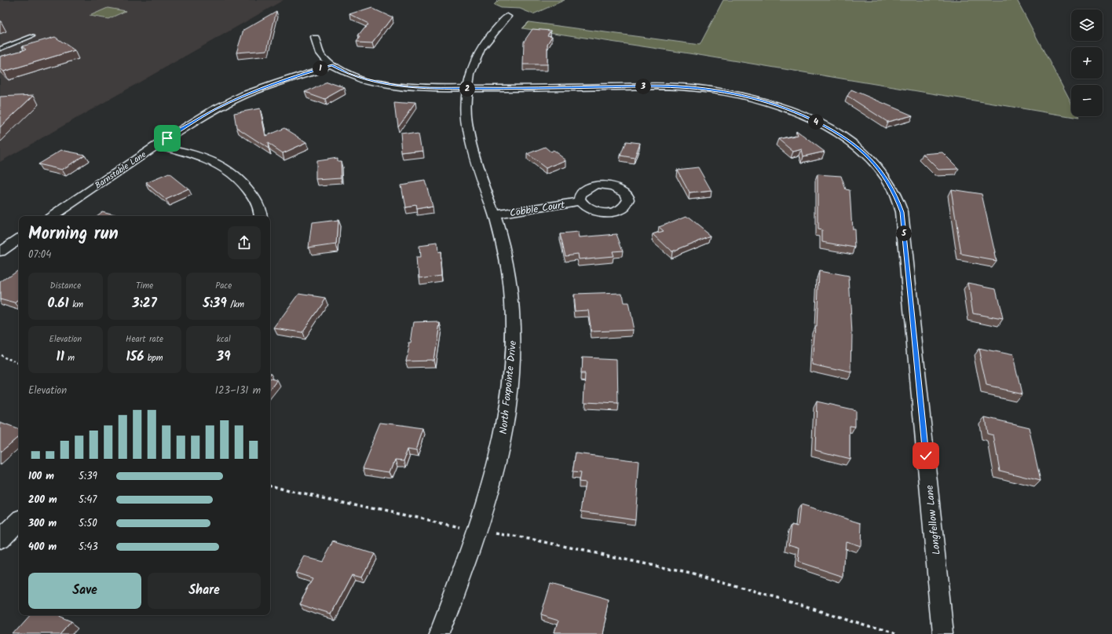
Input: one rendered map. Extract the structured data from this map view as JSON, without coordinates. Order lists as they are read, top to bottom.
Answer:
{
  "streets": {
    "street": [
      "Barnstable Lane",
      "Cobble Court",
      "North Foxpointe Drive",
      "Longfellow Lane"
    ]
  },
  "crossings": [
    ["Barnstable Lane", "Longfellow Lane"],
    ["Cobble Court", "North Foxpointe Drive"],
    ["North Foxpointe Drive", "Longfellow Lane"]
  ],
  "page": {
    "map_buttons": ["+", "−"],
    "pins": [
      "1",
      "3",
      "2",
      "4",
      "5"
    ],
    "heading": ["Morning run", "07:04"],
    "stats": [
      ["Distance", "0.61 km"],
      ["Time", "3:27"],
      ["Pace", "5:39 /km"],
      ["Elevation", "11 m"],
      ["Heart rate", "156 bpm"],
      ["kcal", "39"]
    ],
    "chart": ["Elevation", "123–131 m"],
    "list": [
      {
        "name": "100 m",
        "note": "5:39"
      },
      {
        "name": "200 m",
        "note": "5:47"
      },
      {
        "name": "300 m",
        "note": "5:50"
      },
      {
        "name": "400 m",
        "note": "5:43"
      }
    ],
    "buttons": ["Save", "Share"]
  }
}
